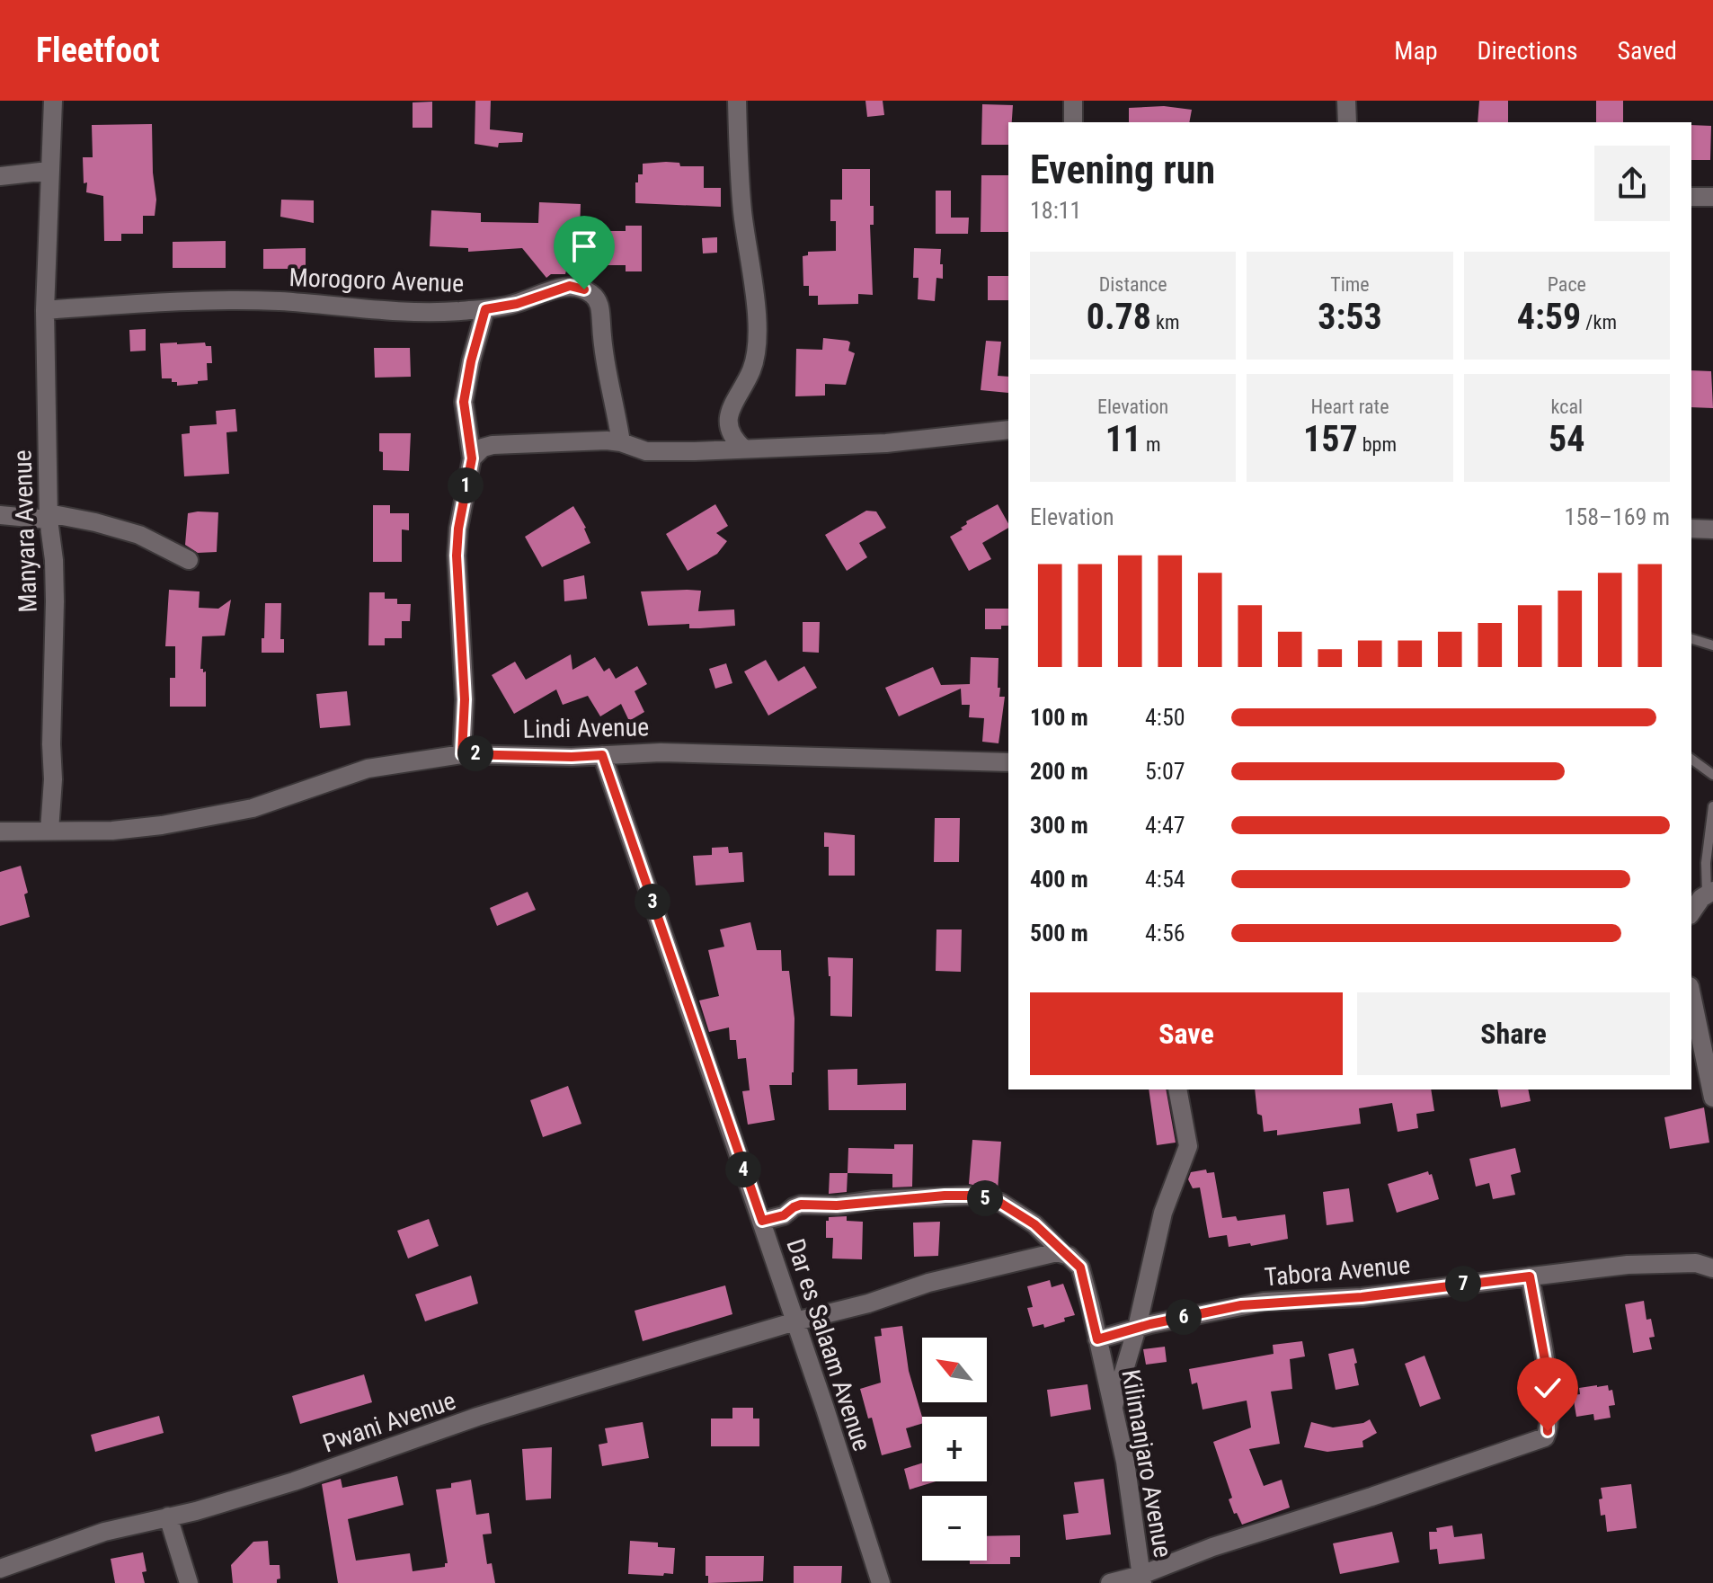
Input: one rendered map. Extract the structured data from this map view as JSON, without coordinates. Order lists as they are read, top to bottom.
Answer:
{
  "streets": {
    "street": [
      "Morogoro Avenue",
      "Manyara Avenue",
      "Lindi Avenue",
      "Tabora Avenue",
      "Dar es Salaam Avenue",
      "Pwani Avenue",
      "Kilimanjaro Avenue"
    ]
  },
  "crossings": [
    ["Morogoro Avenue", "Manyara Avenue"],
    ["Manyara Avenue", "Lindi Avenue"],
    ["Lindi Avenue", "Dar es Salaam Avenue"],
    ["Tabora Avenue", "Kilimanjaro Avenue"],
    ["Dar es Salaam Avenue", "Pwani Avenue"],
    ["Dar es Salaam Avenue", "Kilimanjaro Avenue"]
  ],
  "north": "top left",
  "page": {
    "header": "Fleetfoot",
    "nav": ["Map", "Directions", "Saved"],
    "heading": ["Evening run", "18:11"],
    "stats": [
      ["Distance", "0.78 km"],
      ["Time", "3:53"],
      ["Pace", "4:59 /km"],
      ["Elevation", "11 m"],
      ["Heart rate", "157 bpm"],
      ["kcal", "54"]
    ],
    "pins": [
      "1",
      "2",
      "3",
      "4",
      "5",
      "7",
      "6"
    ],
    "chart": ["Elevation", "158–169 m"],
    "list": [
      {
        "name": "100 m",
        "note": "4:50"
      },
      {
        "name": "200 m",
        "note": "5:07"
      },
      {
        "name": "300 m",
        "note": "4:47"
      },
      {
        "name": "400 m",
        "note": "4:54"
      },
      {
        "name": "500 m",
        "note": "4:56"
      }
    ],
    "buttons": ["Save", "Share"],
    "map_buttons": ["+", "−"]
  }
}
